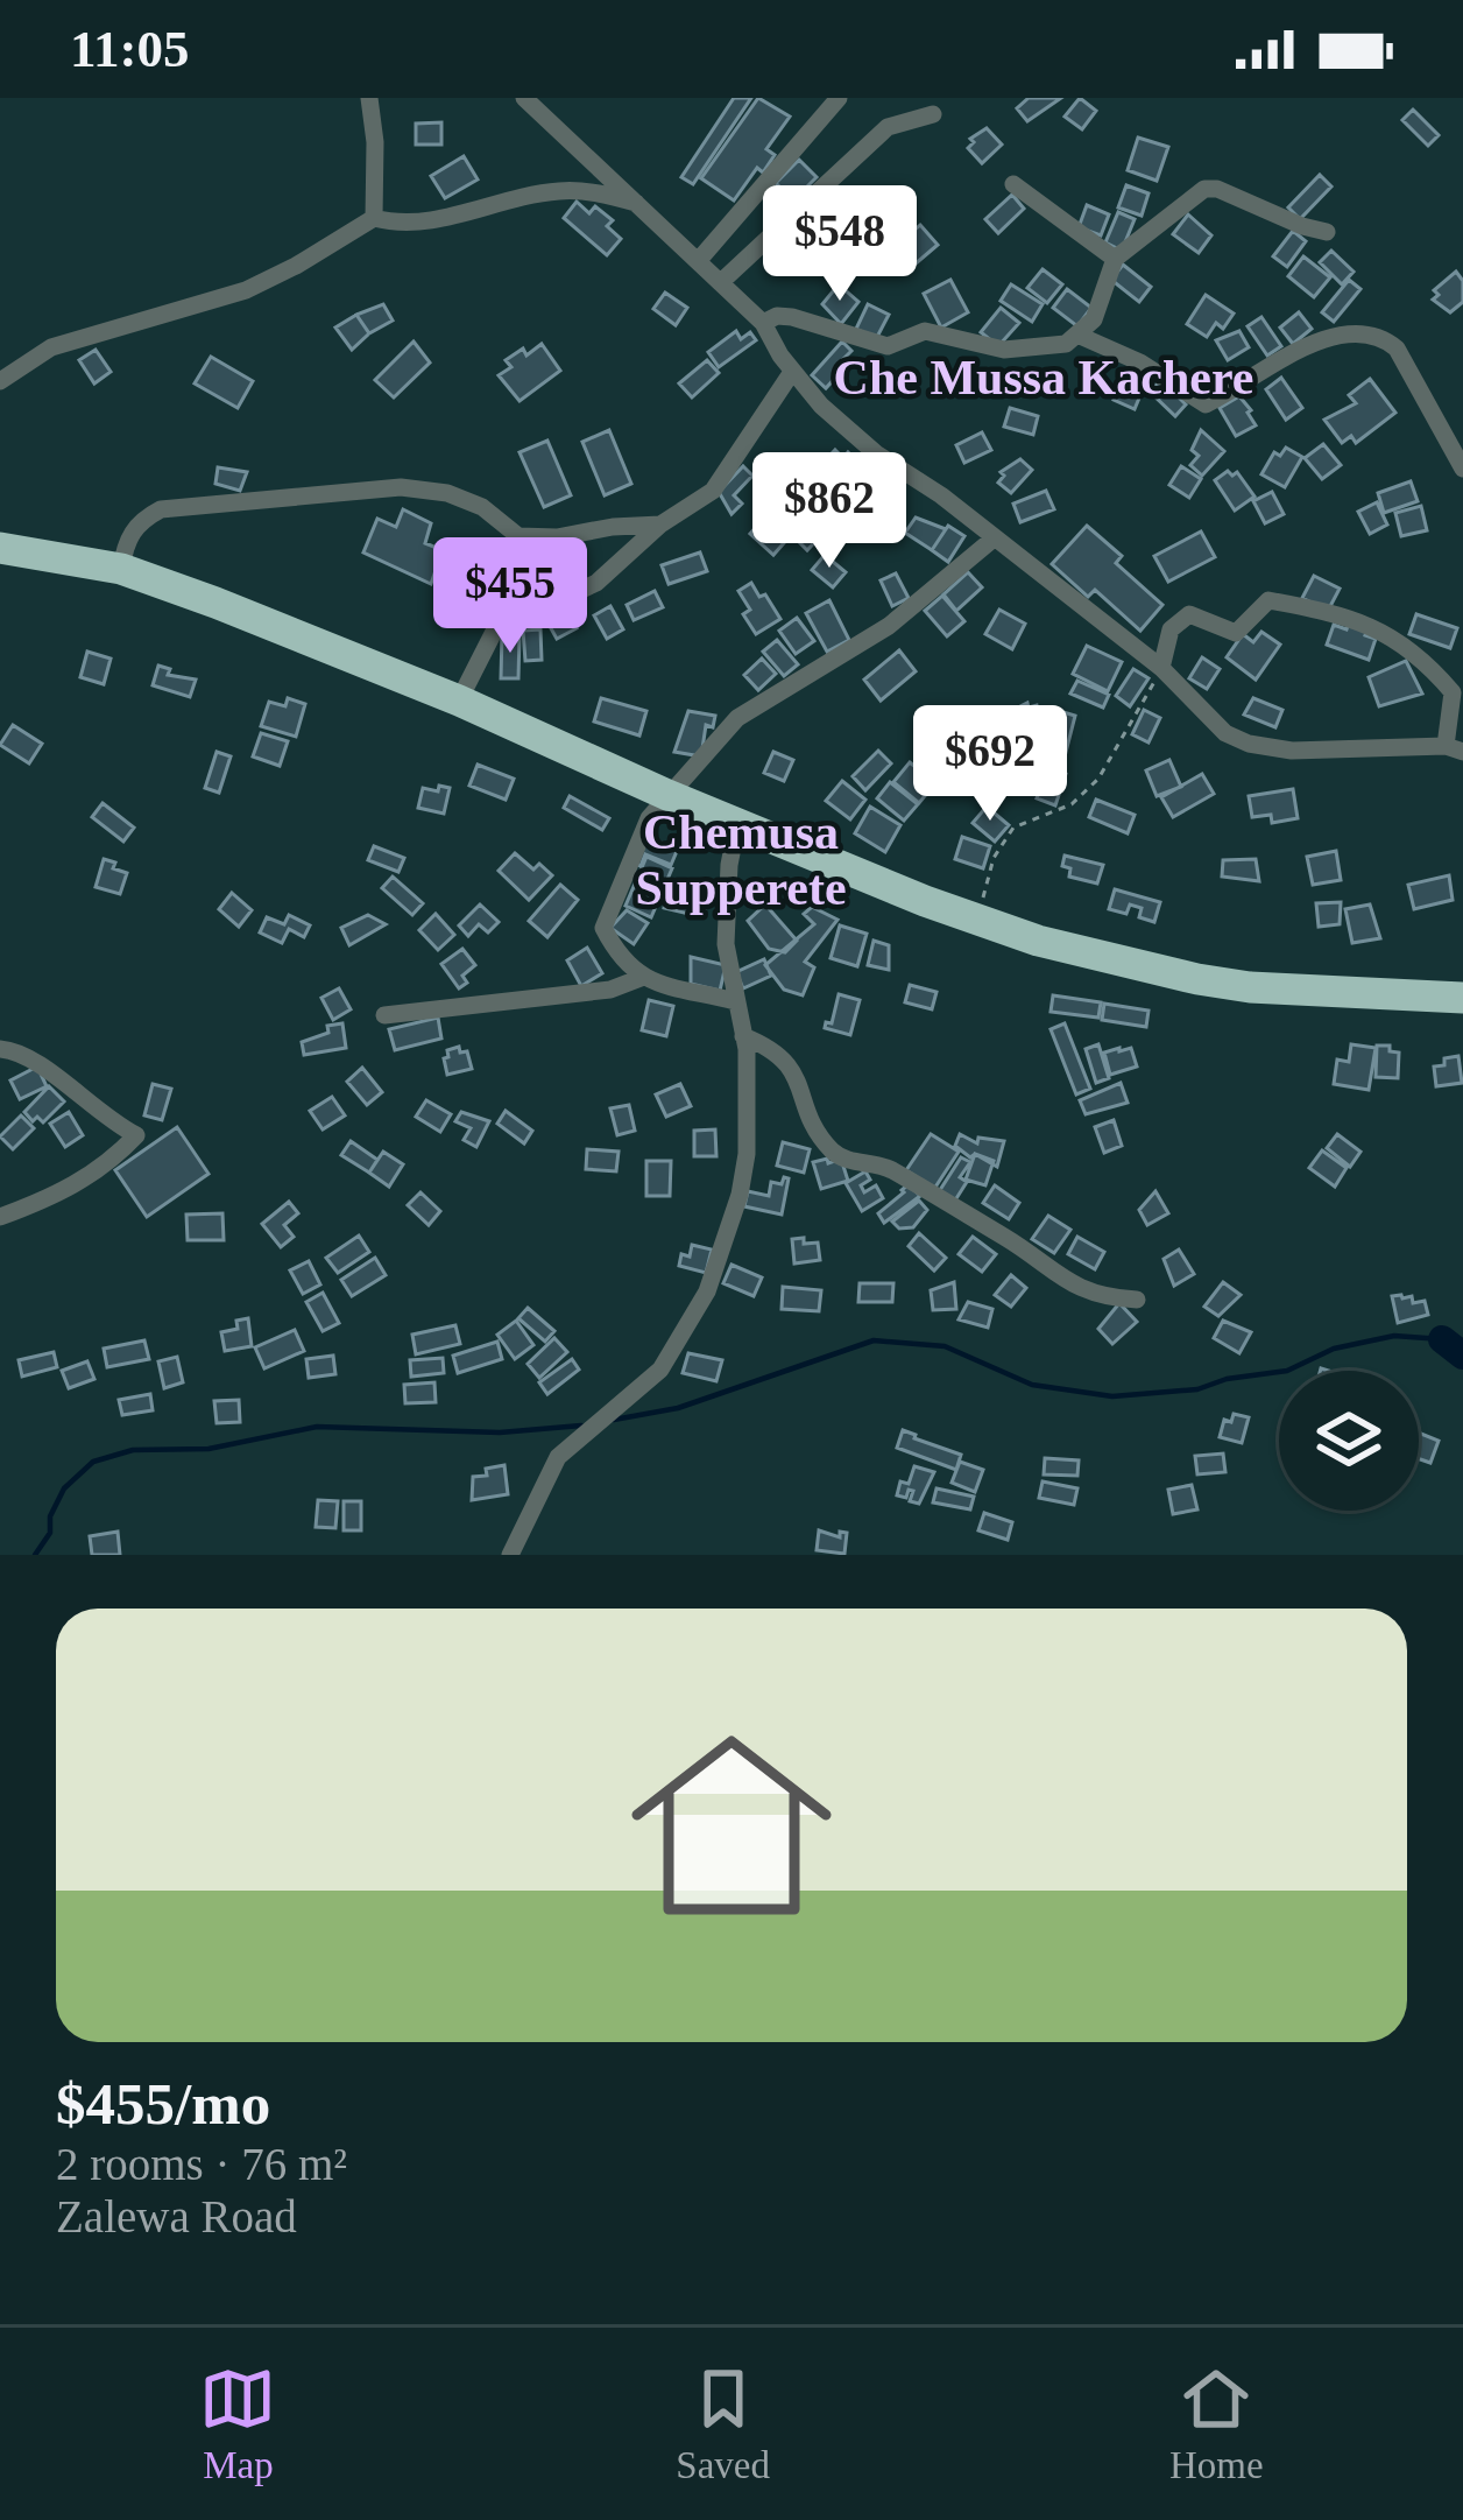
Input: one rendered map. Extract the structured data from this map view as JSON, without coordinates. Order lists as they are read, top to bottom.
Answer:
{
  "districts": ["Che Mussa Kachere", "Chemusa Supperete"],
  "page": {
    "status": "11:05",
    "price": [
      "$548",
      "$862",
      "$455",
      "$692"
    ],
    "list": [
      {
        "name": "$455/mo",
        "note": "2 rooms · 76 m² · Zalewa Road"
      }
    ],
    "tabs": ["Map", "Saved", "Home"]
  }
}
